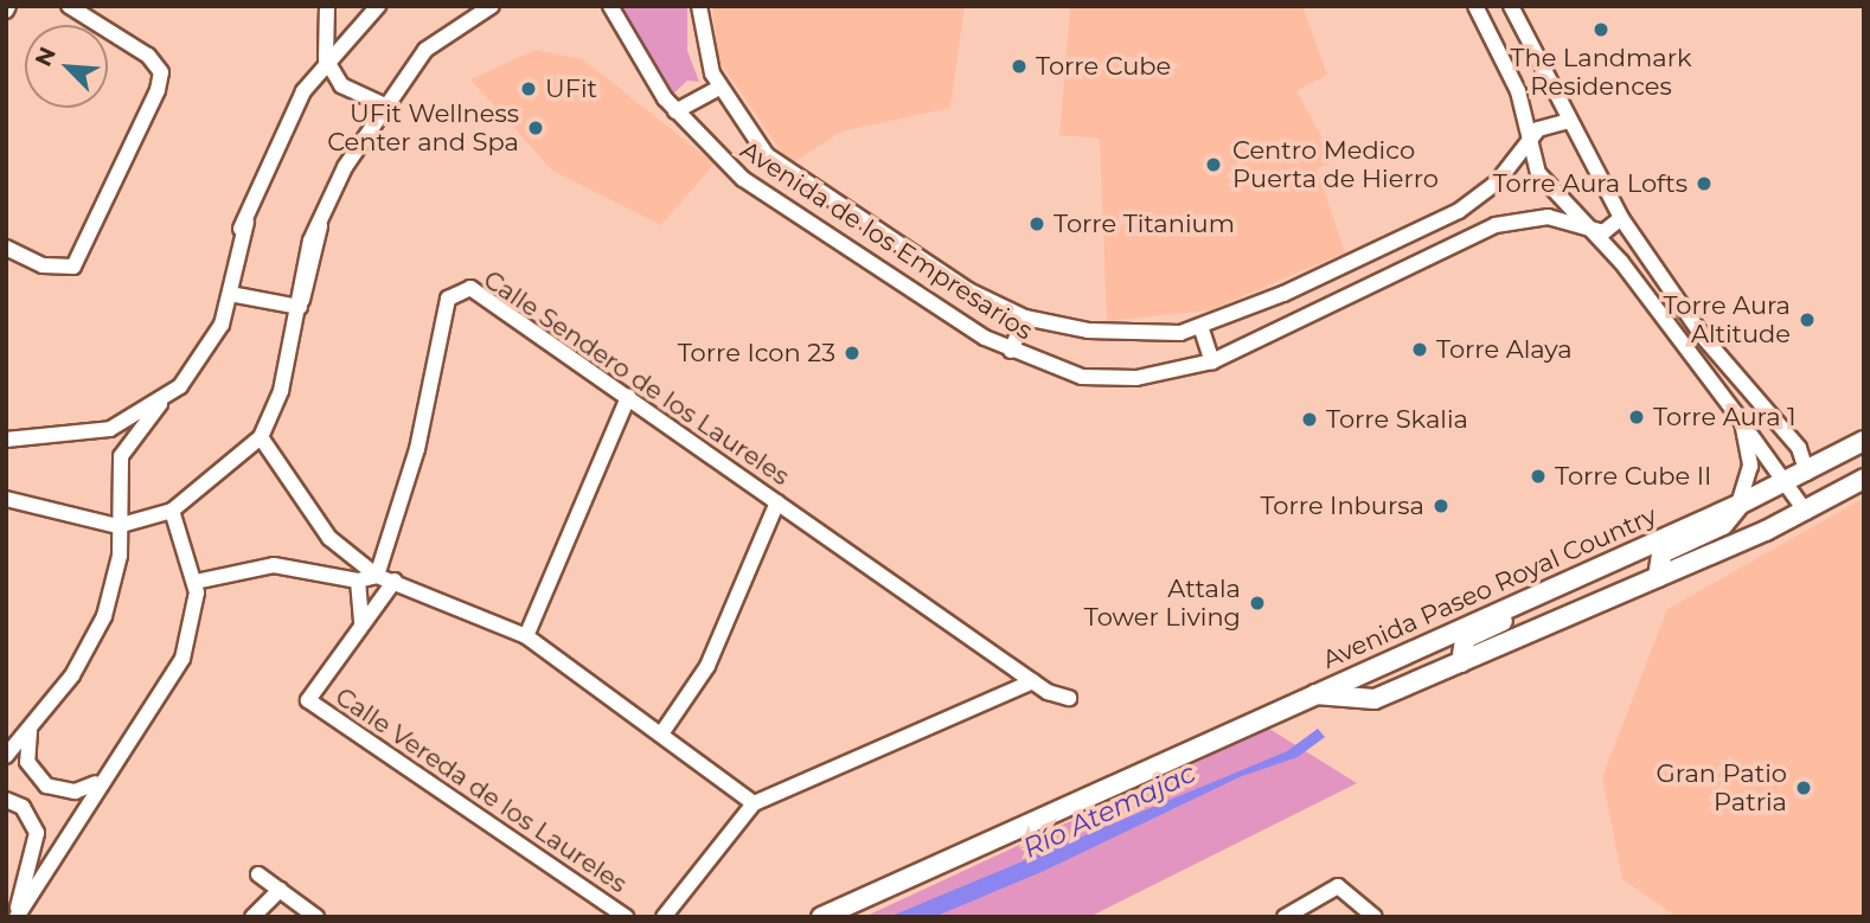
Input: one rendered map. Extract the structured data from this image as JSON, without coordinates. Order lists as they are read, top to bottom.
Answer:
{
  "streets": {
    "street": [
      "Avenida de los Empresarios",
      "Calle Sendero de los Laureles",
      "Avenida Paseo Royal Country",
      "Calle Vereda de los Laureles"
    ]
  },
  "water": ["Río Atemajac"],
  "places": [
    "The Landmark Residences",
    "Torre Cube",
    "UFit",
    "UFit Wellness Center and Spa",
    "Centro Medico Puerta de Hierro",
    "Torre Aura Lofts",
    "Torre Titanium",
    "Torre Aura Altitude",
    "Torre Alaya",
    "Torre Icon 23",
    "Torre Aura 1",
    "Torre Skalia",
    "Torre Cube II",
    "Torre Inbursa",
    "Attala Tower Living",
    "Gran Patio Patria"
  ],
  "north": "top left"
}
